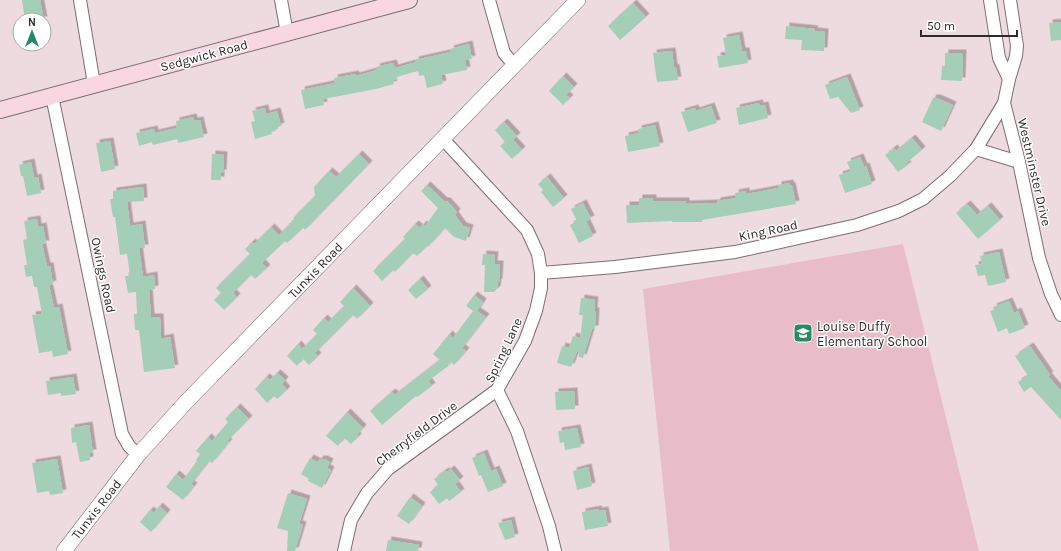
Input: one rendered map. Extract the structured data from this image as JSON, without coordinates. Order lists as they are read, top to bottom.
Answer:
{
  "streets": {
    "main road": ["Sedgwick Road"],
    "street": [
      "Westminster Drive",
      "King Road",
      "Tunxis Road",
      "Owings Road",
      "Spring Lane",
      "Cherryfield Drive"
    ]
  },
  "crossings": [
    ["Sedgwick Road", "Owings Road"],
    ["Westminster Drive", "King Road"],
    ["King Road", "Spring Lane"],
    ["Tunxis Road", "Owings Road"],
    ["Tunxis Road", "Spring Lane"],
    ["Spring Lane", "Cherryfield Drive"]
  ],
  "places": {
    "school or university": ["Louise Duffy Elementary School"]
  },
  "scale_bar": "50 m",
  "north": "top"
}
